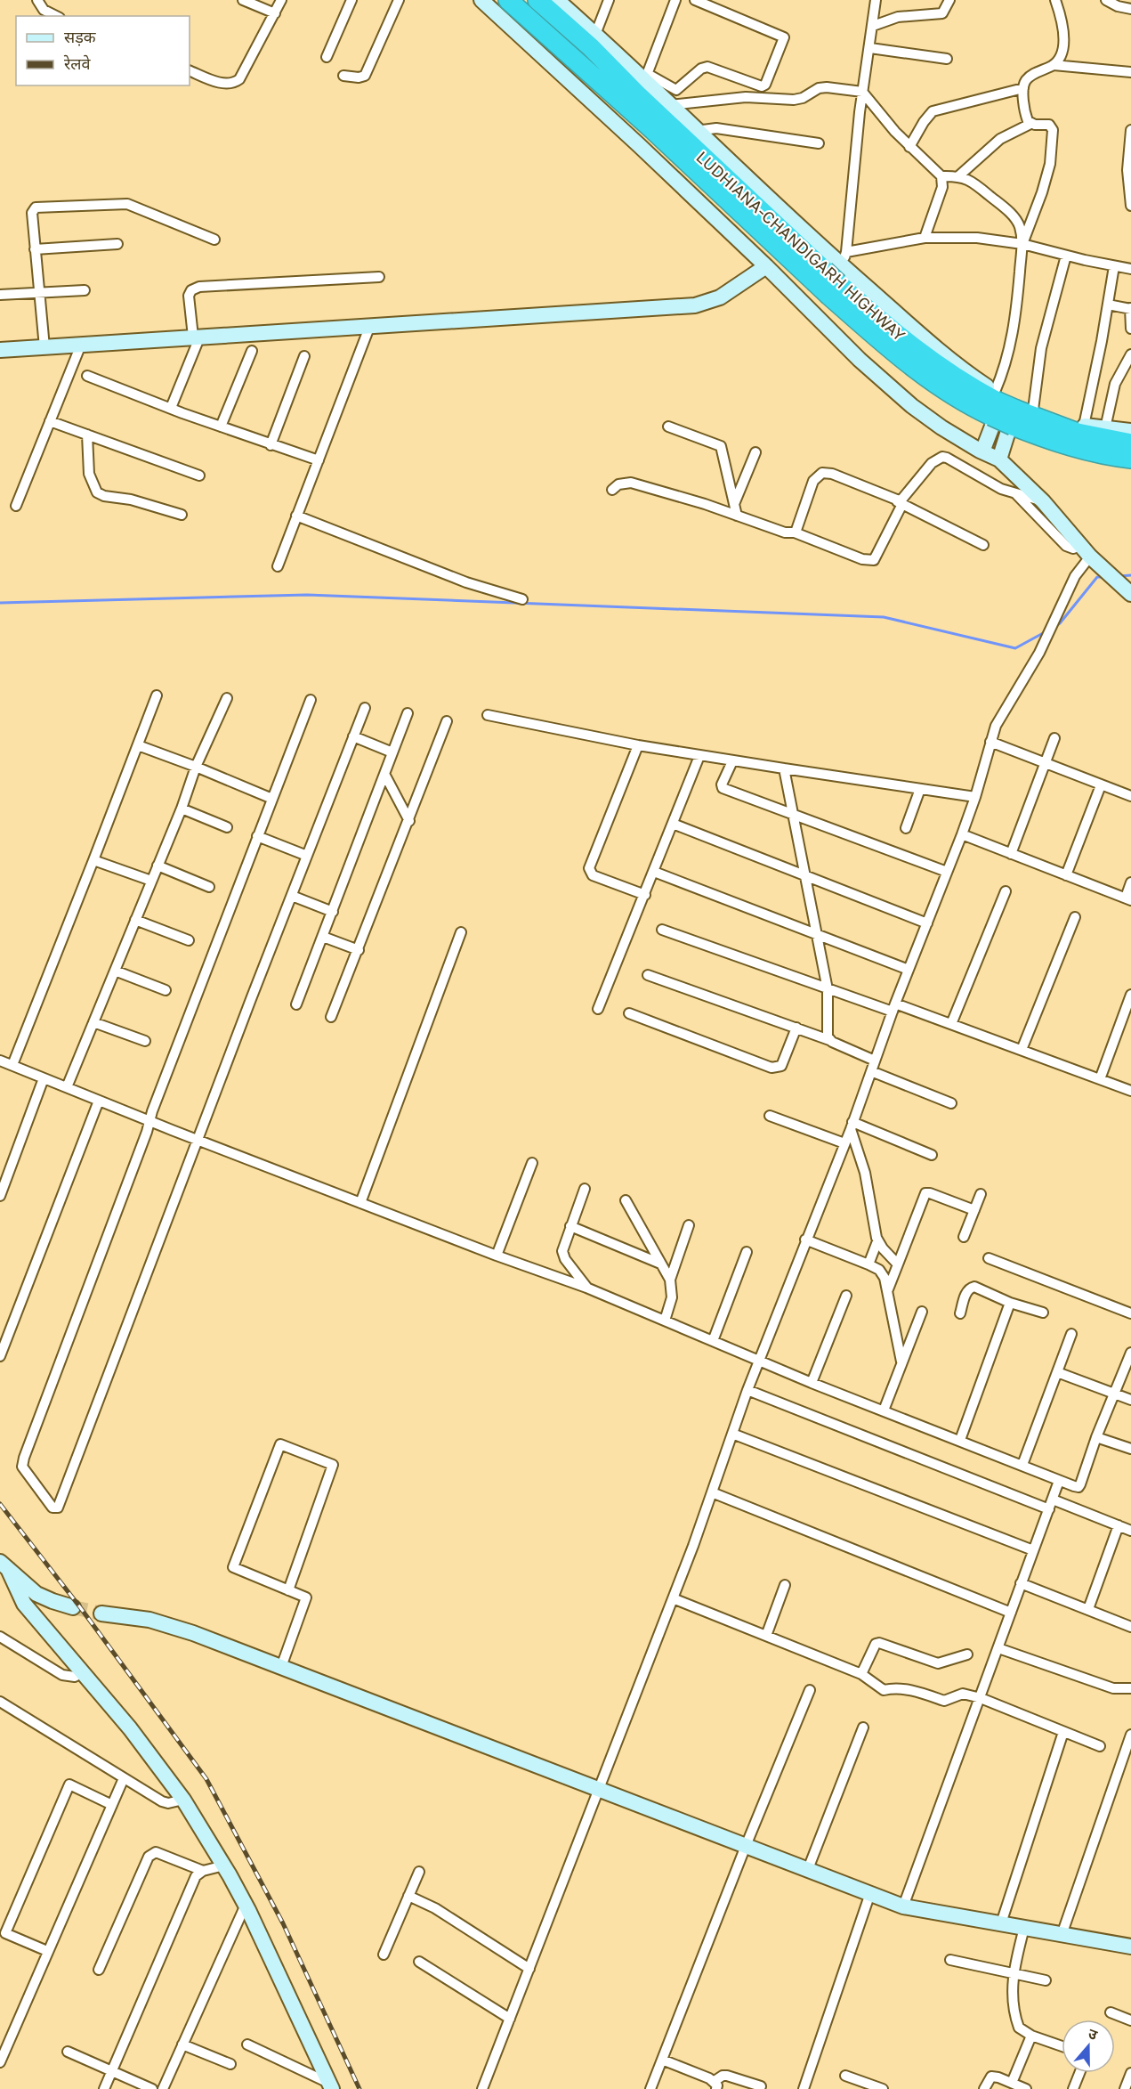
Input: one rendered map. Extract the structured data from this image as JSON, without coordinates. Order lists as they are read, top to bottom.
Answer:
{
  "streets": {
    "highway": ["LUDHIANA-CHANDIGARH HIGHWAY"]
  },
  "legend": ["सड़क", "रेलवे"],
  "north": "top"
}
